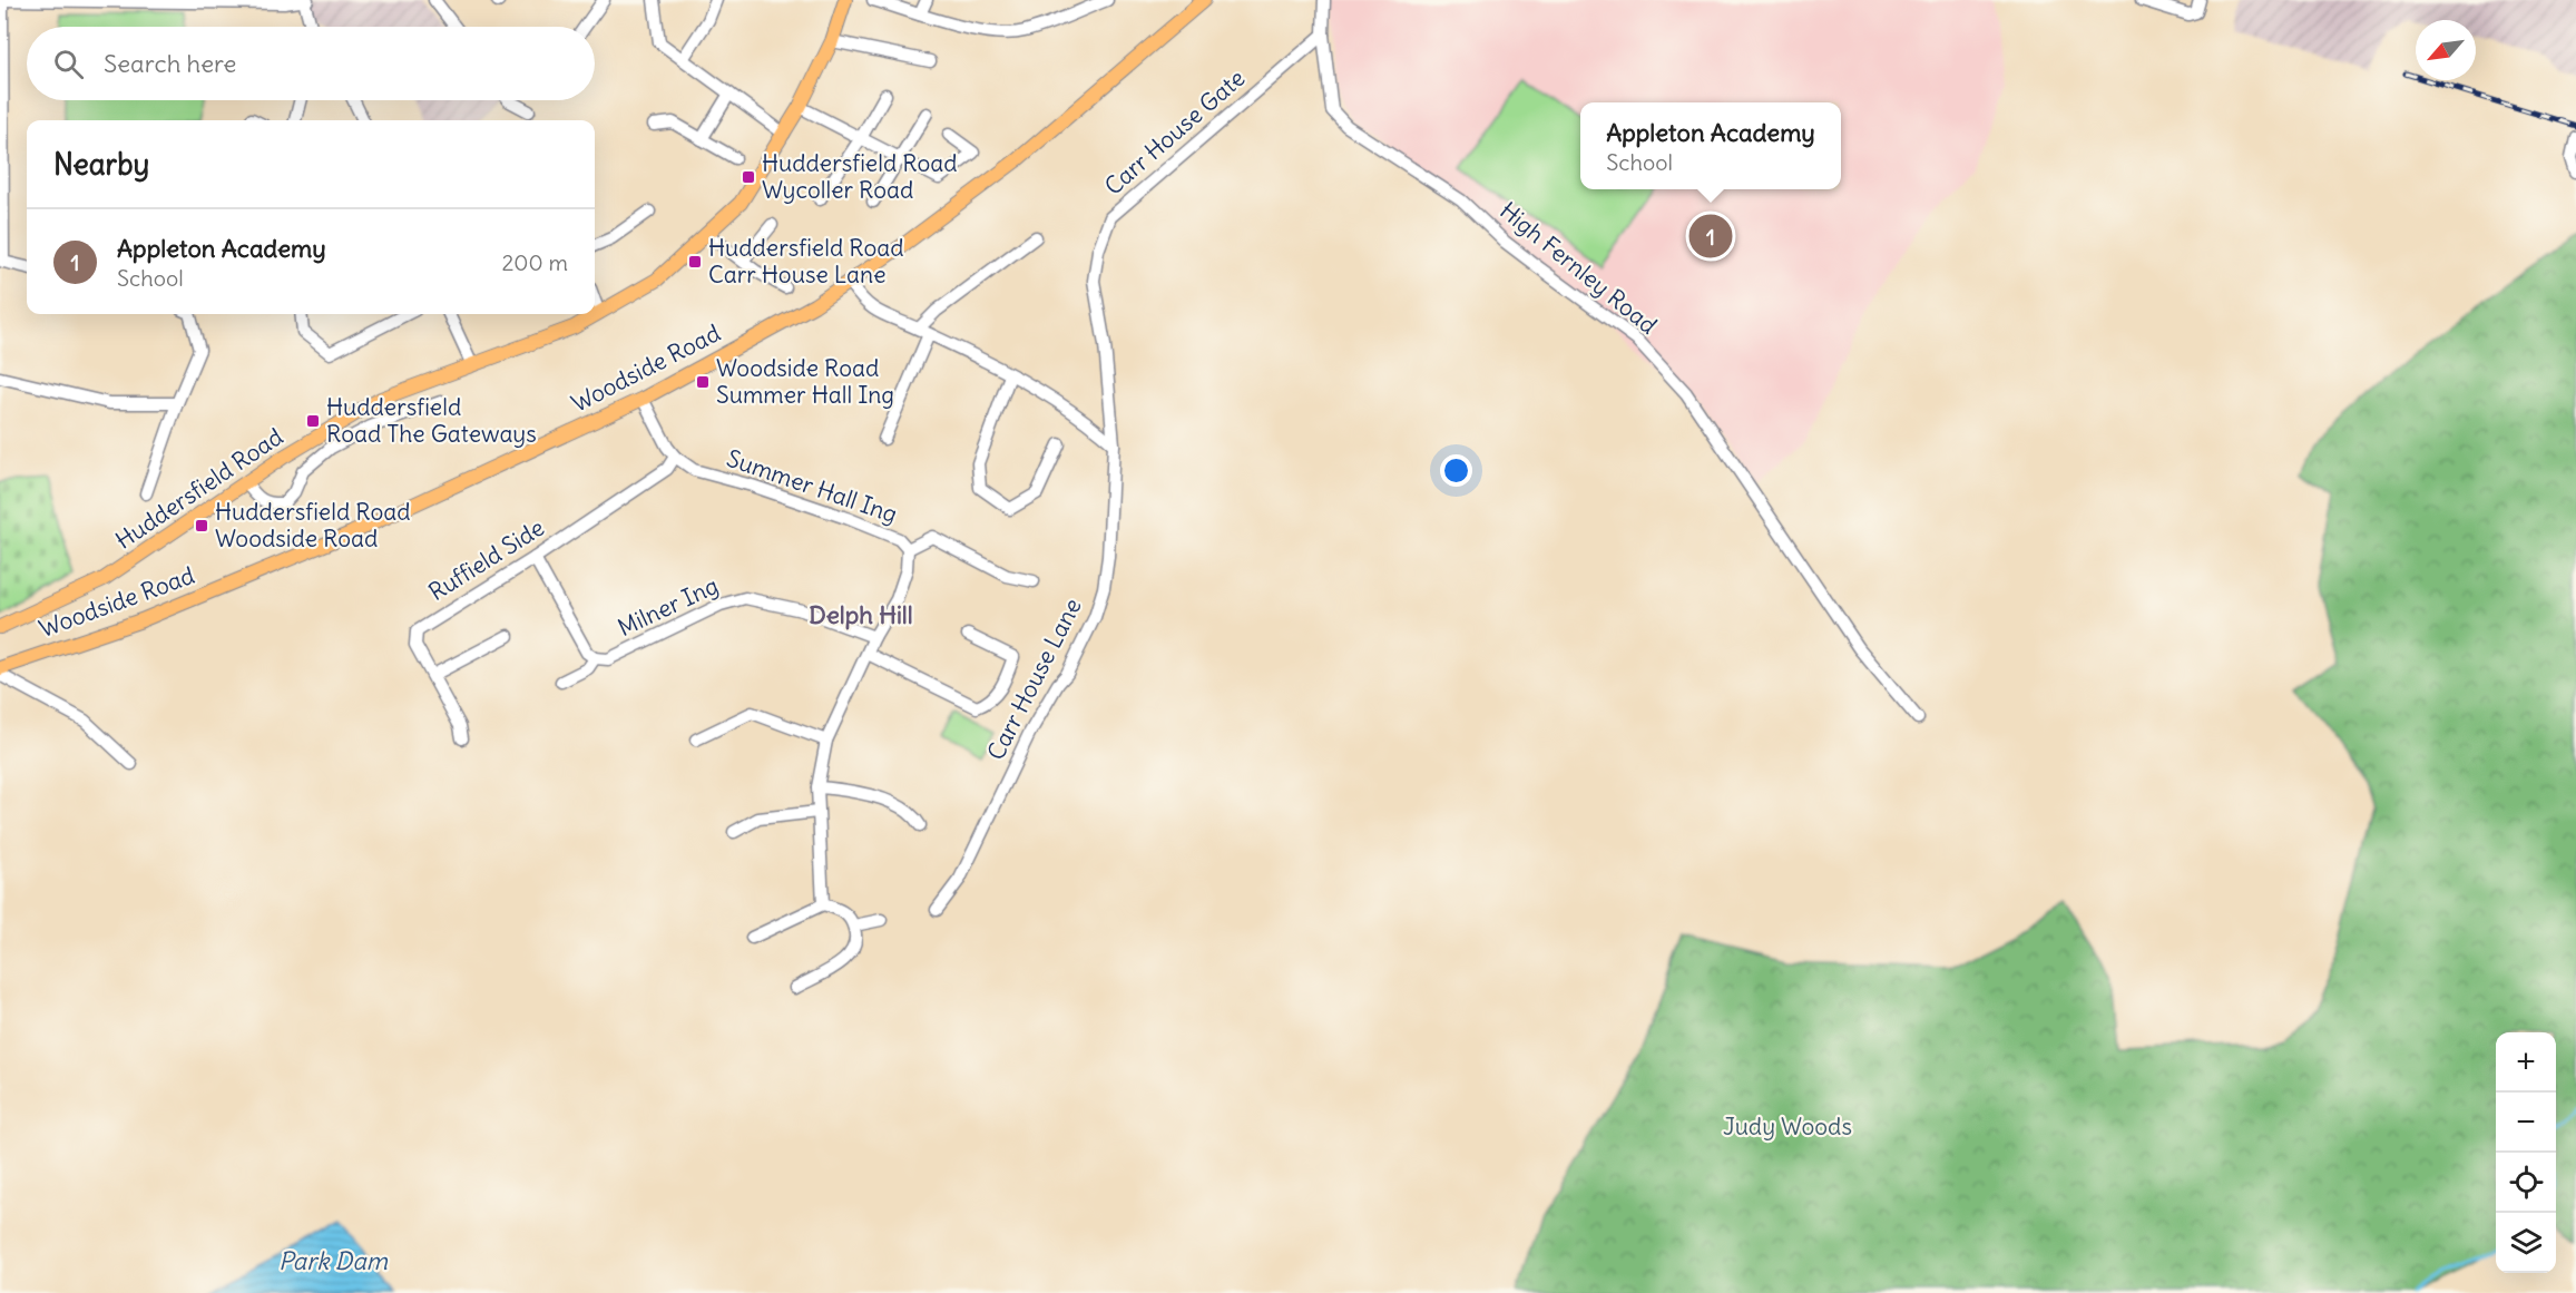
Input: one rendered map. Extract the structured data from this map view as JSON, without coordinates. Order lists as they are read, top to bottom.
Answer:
{
  "streets": {
    "main road": ["Woodside Road", "Huddersfield Road"],
    "street": [
      "Carr House Gate",
      "High Fernley Road",
      "Summer Hall Ing",
      "Ruffield Side",
      "Milner Ing",
      "Carr House Lane"
    ]
  },
  "crossings": [
    ["Carr House Gate", "High Fernley Road"],
    ["Carr House Gate", "Carr House Lane"],
    ["Woodside Road", "Summer Hall Ing"],
    ["Summer Hall Ing", "Ruffield Side"],
    ["Summer Hall Ing", "Milner Ing"],
    ["Ruffield Side", "Milner Ing"]
  ],
  "districts": ["Delph Hill"],
  "water": ["Park Dam"],
  "parks": ["Judy Woods"],
  "places": {
    "transit": [
      "Huddersfield Road Wycoller Road",
      "Huddersfield Road Carr House Lane",
      "Woodside Road Summer Hall Ing",
      "Huddersfield Road The Gateways",
      "Huddersfield Road Woodside Road"
    ]
  },
  "north": "bottom left",
  "page": {
    "search": "Search here",
    "popup": ["Appleton Academy", "School"],
    "heading": "Nearby",
    "list": [
      {
        "mark": "1",
        "name": "Appleton Academy",
        "note": "School",
        "value": "200 m"
      }
    ],
    "pins": "1",
    "map_buttons": ["+", "−"]
  }
}
